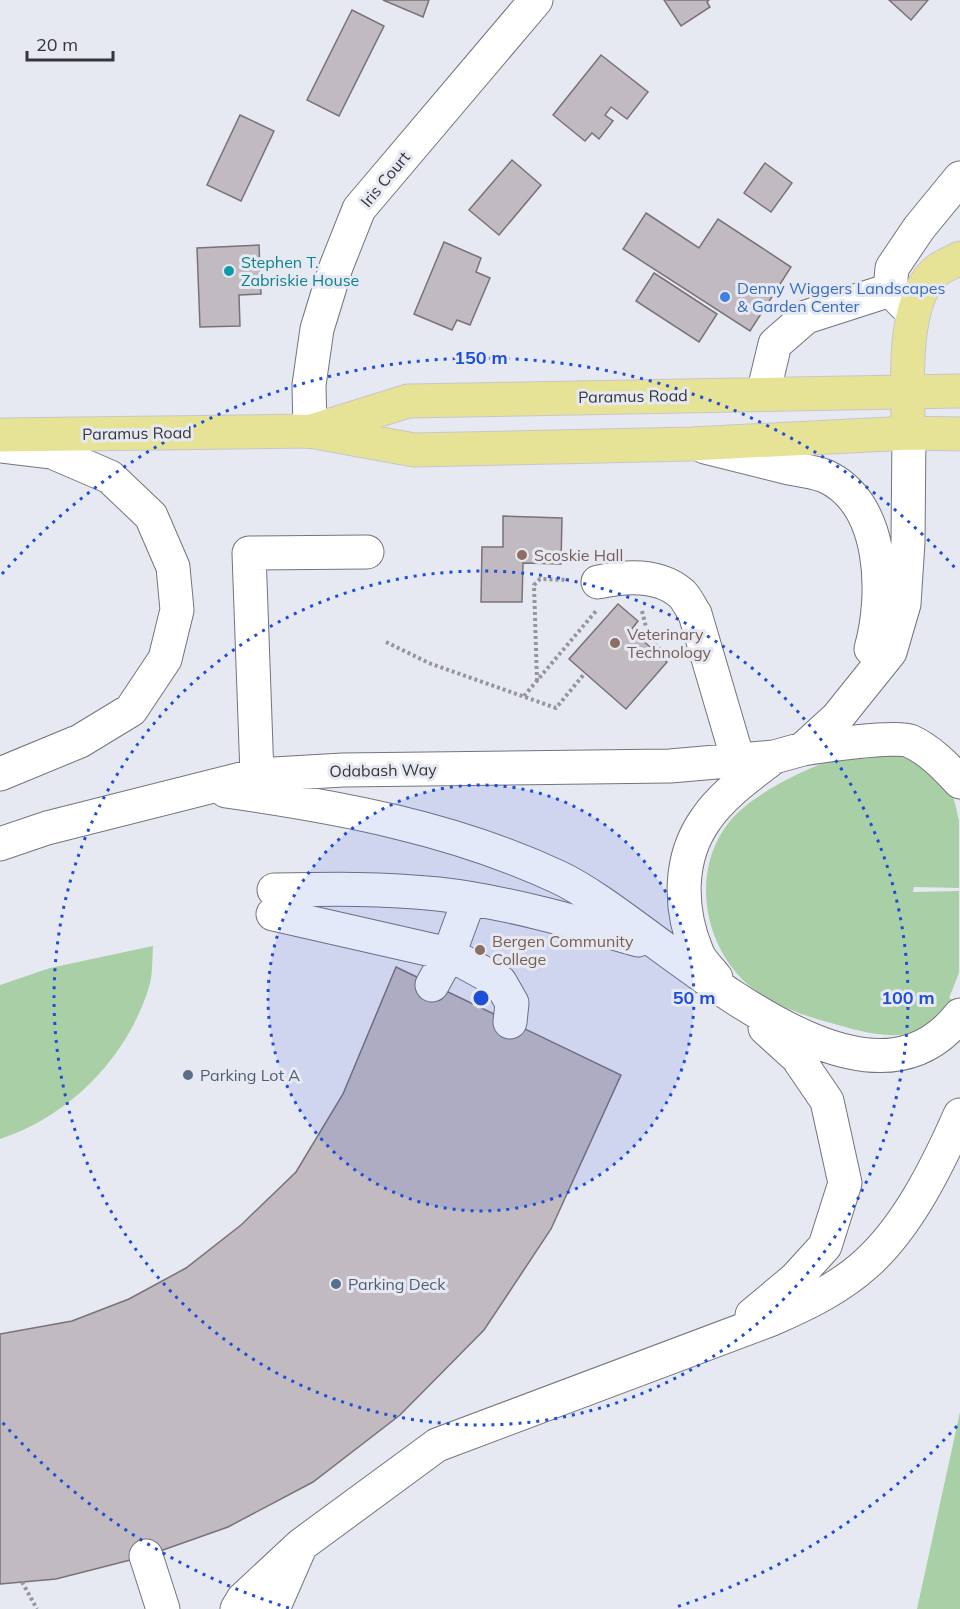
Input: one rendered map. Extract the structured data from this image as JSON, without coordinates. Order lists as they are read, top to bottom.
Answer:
{
  "streets": {
    "main road": ["Paramus Road"],
    "street": ["Iris Court", "Odabash Way"]
  },
  "crossings": [
    ["Iris Court", "Paramus Road"]
  ],
  "places": [
    "Stephen T. Zabriskie House",
    "Denny Wiggers Landscapes & Garden Center",
    "Scoskie Hall",
    "Veterinary Technology",
    "Bergen Community College",
    "Parking Lot A",
    "Parking Deck"
  ],
  "scale_bar": "20 m",
  "rings": ["150 m", "50 m", "100 m"]
}
